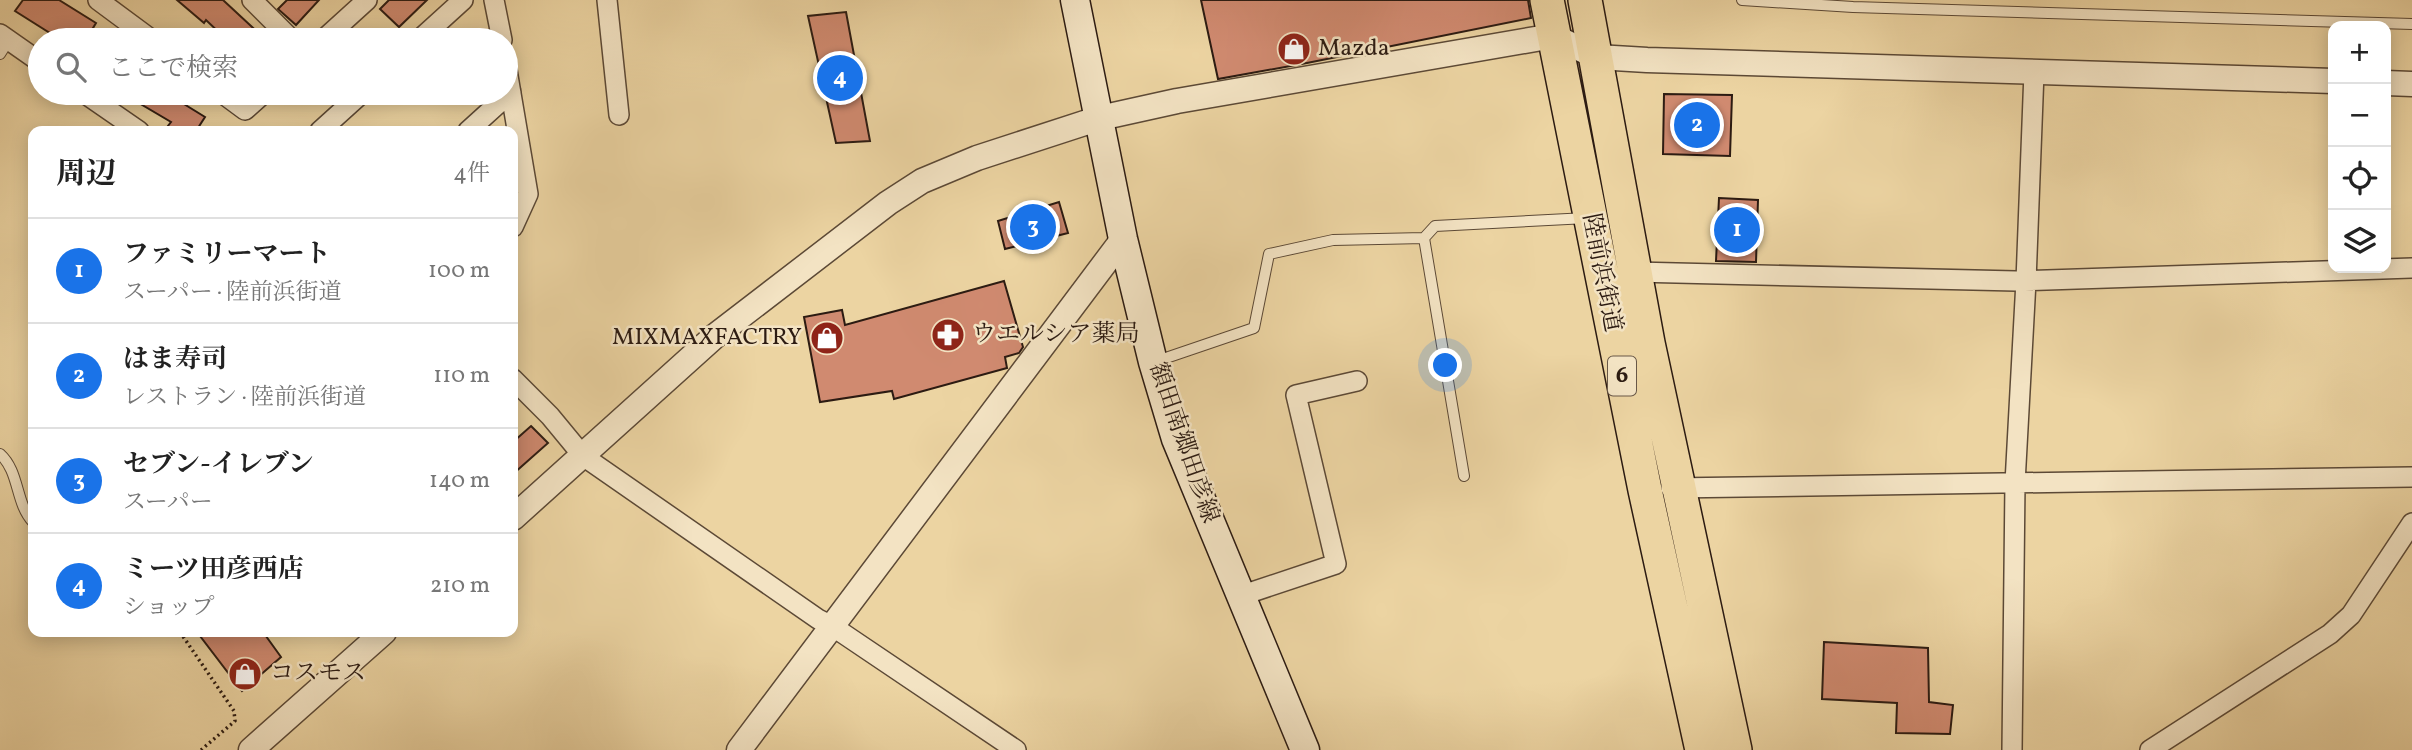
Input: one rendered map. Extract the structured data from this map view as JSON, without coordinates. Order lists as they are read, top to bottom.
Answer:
{
  "streets": {
    "highway": ["陸前浜街道", "6"],
    "main road": ["額田南郷田彦線"]
  },
  "places": {
    "shop": ["Mazda", "MIXMAXFACTRY", "コスモス"],
    "pharmacy": ["ウエルシア薬局"]
  },
  "page": {
    "map_buttons": ["+", "−"],
    "search": "ここで検索",
    "pins": [
      "4",
      "2",
      "3",
      "1"
    ],
    "heading": ["周辺", "4件"],
    "list": [
      {
        "mark": "1",
        "name": "ファミリーマート",
        "note": "スーパー · 陸前浜街道",
        "value": "100 m"
      },
      {
        "mark": "2",
        "name": "はま寿司",
        "note": "レストラン · 陸前浜街道",
        "value": "110 m"
      },
      {
        "mark": "3",
        "name": "セブン-イレブン",
        "note": "スーパー",
        "value": "140 m"
      },
      {
        "mark": "4",
        "name": "ミーツ田彦西店",
        "note": "ショップ",
        "value": "210 m"
      }
    ]
  }
}
